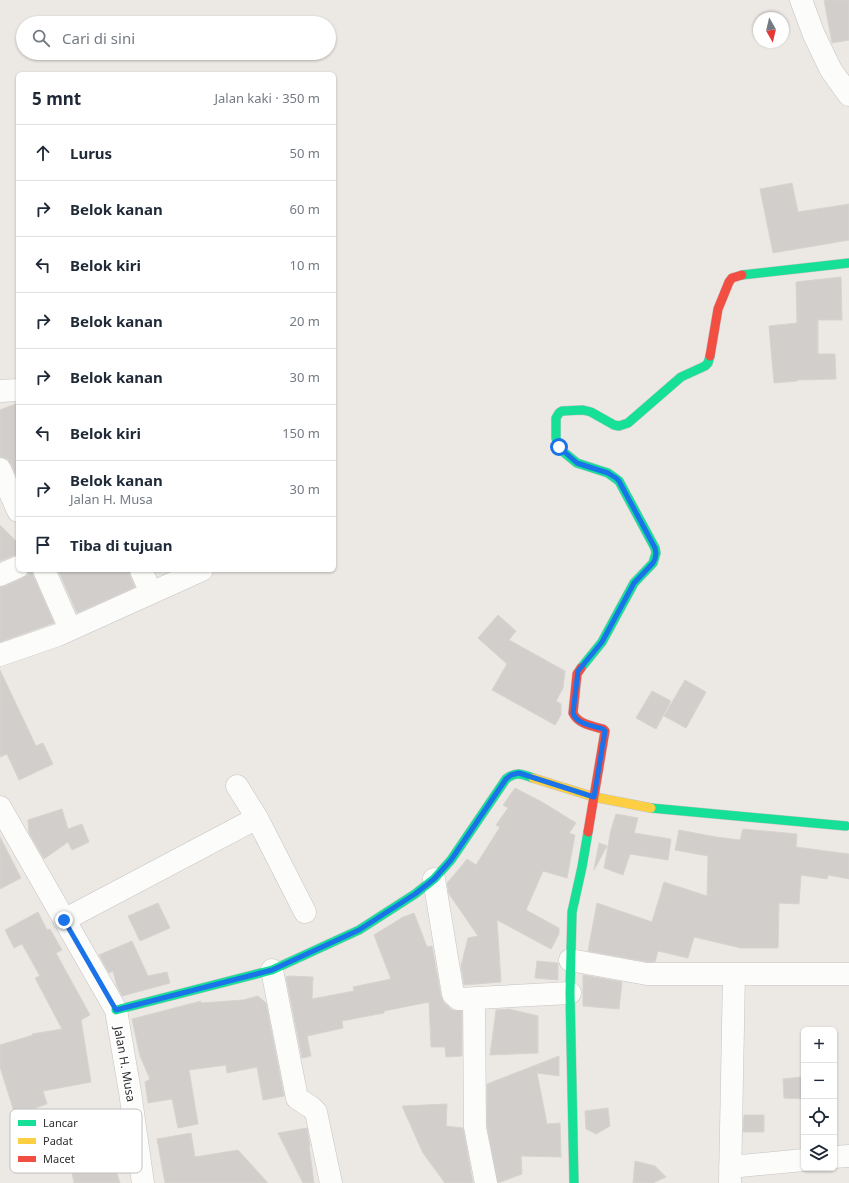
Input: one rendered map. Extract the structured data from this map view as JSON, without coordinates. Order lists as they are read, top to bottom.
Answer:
{
  "streets": {
    "street": ["Jalan H. Musa"]
  },
  "legend": ["Lancar", "Padat", "Macet"],
  "north": "bottom",
  "page": {
    "search": "Cari di sini",
    "heading": ["5 mnt", "Jalan kaki · 350 m"],
    "list": [
      ["Lurus", "50 m"],
      ["Belok kanan", "60 m"],
      ["Belok kiri", "10 m"],
      ["Belok kanan", "20 m"],
      ["Belok kanan", "30 m"],
      ["Belok kiri", "150 m"],
      ["Belok kanan", "Jalan H. Musa", "30 m"],
      "Tiba di tujuan"
    ],
    "map_buttons": ["+", "−"]
  }
}
